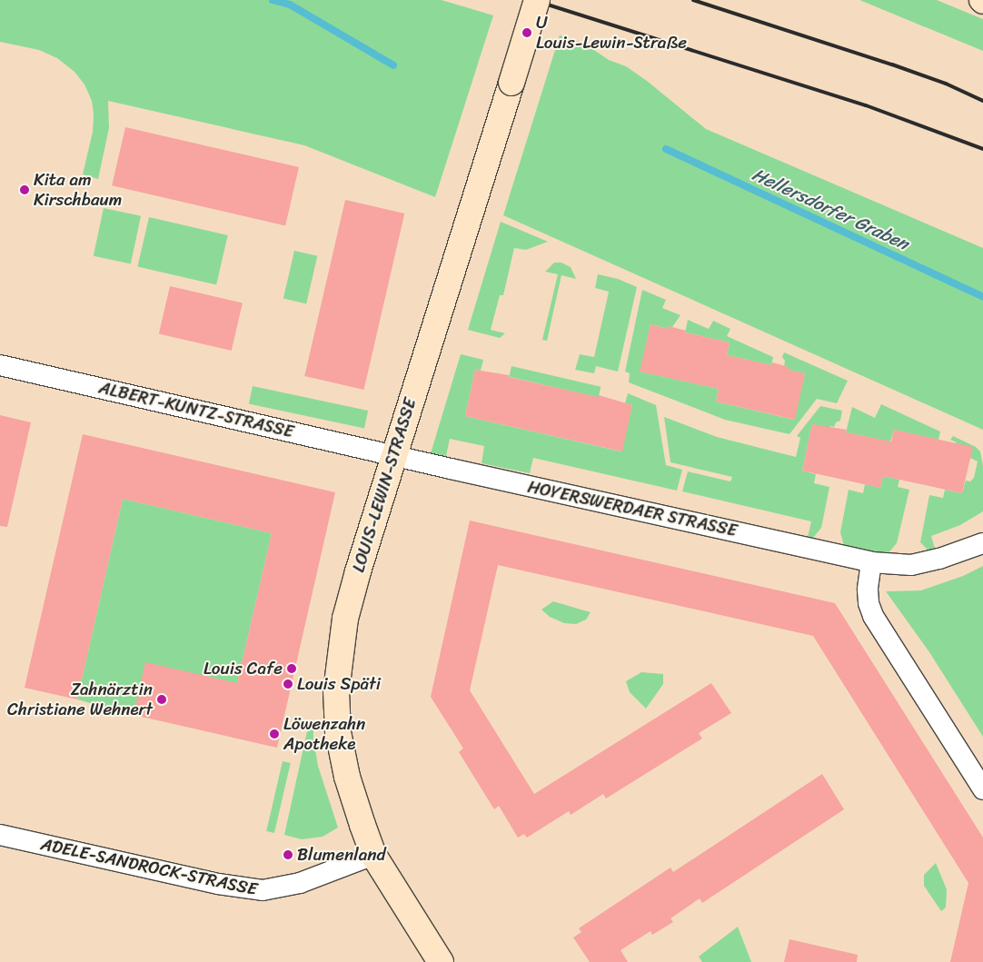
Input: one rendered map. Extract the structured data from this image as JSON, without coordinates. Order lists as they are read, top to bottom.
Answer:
{
  "streets": {
    "street": [
      "ALBERT-KUNTZ-STRASSE",
      "LOUIS-LEWIN-STRASSE",
      "HOYERSWERDAER STRASSE",
      "ADELE-SANDROCK-STRASSE"
    ]
  },
  "crossings": [
    ["ALBERT-KUNTZ-STRASSE", "LOUIS-LEWIN-STRASSE"],
    ["ALBERT-KUNTZ-STRASSE", "HOYERSWERDAER STRASSE"],
    ["LOUIS-LEWIN-STRASSE", "HOYERSWERDAER STRASSE"],
    ["LOUIS-LEWIN-STRASSE", "ADELE-SANDROCK-STRASSE"]
  ],
  "water": ["Hellersdorfer Graben"],
  "places": [
    "U Louis-Lewin-Straße",
    "Kita am Kirschbaum",
    "Louis Cafe",
    "Louis Späti",
    "Zahnärztin Christiane Wehnert",
    "Löwenzahn Apotheke",
    "Blumenland"
  ]
}
